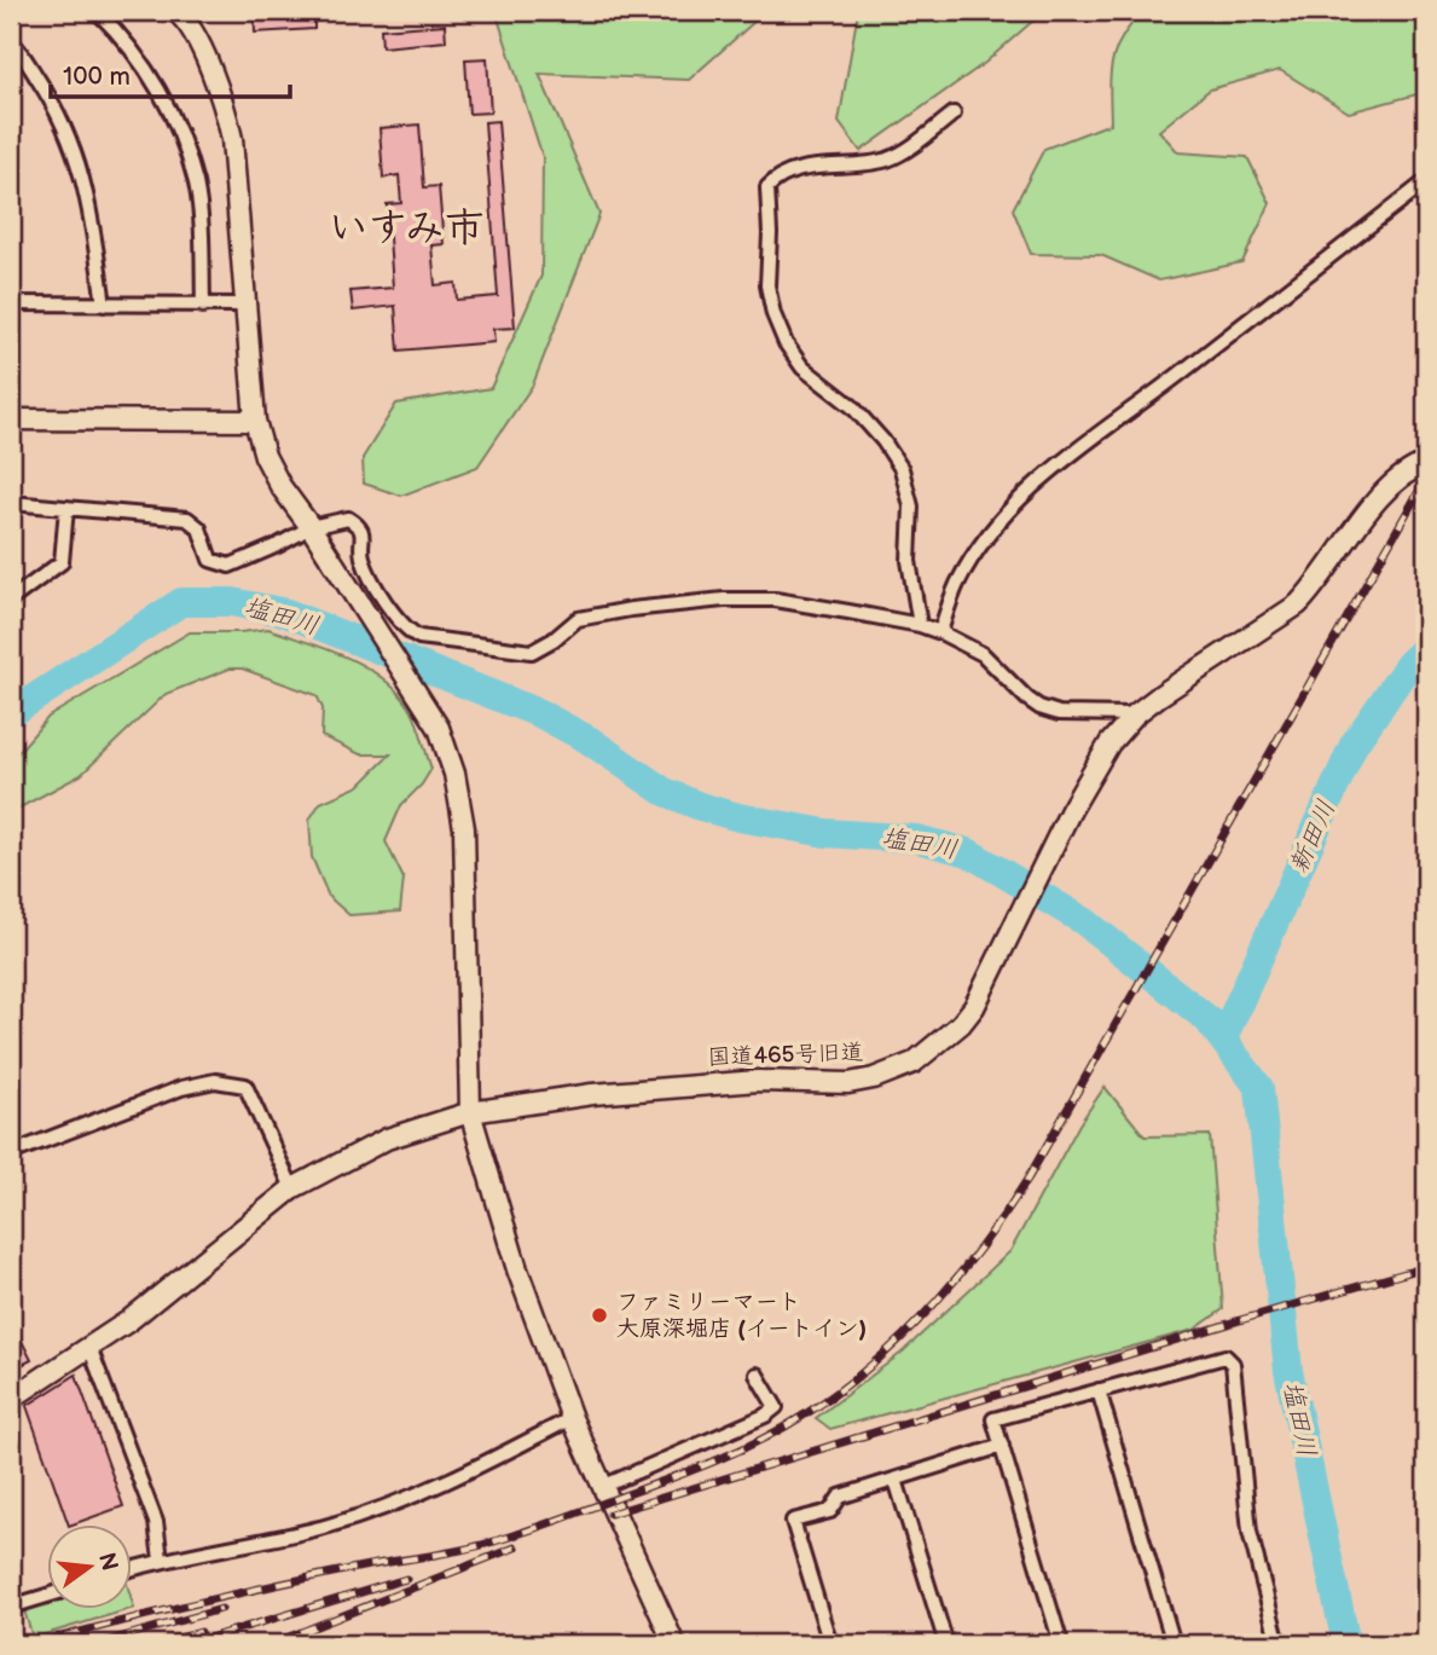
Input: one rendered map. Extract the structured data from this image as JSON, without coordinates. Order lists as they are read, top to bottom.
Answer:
{
  "streets": {
    "street": ["国道465号旧道"]
  },
  "districts": ["いすみ市"],
  "water": ["塩田川", "新田川"],
  "places": ["ファミリーマート 大原深堀店 (イートイン)"],
  "scale_bar": "100 m",
  "north": "right"
}
